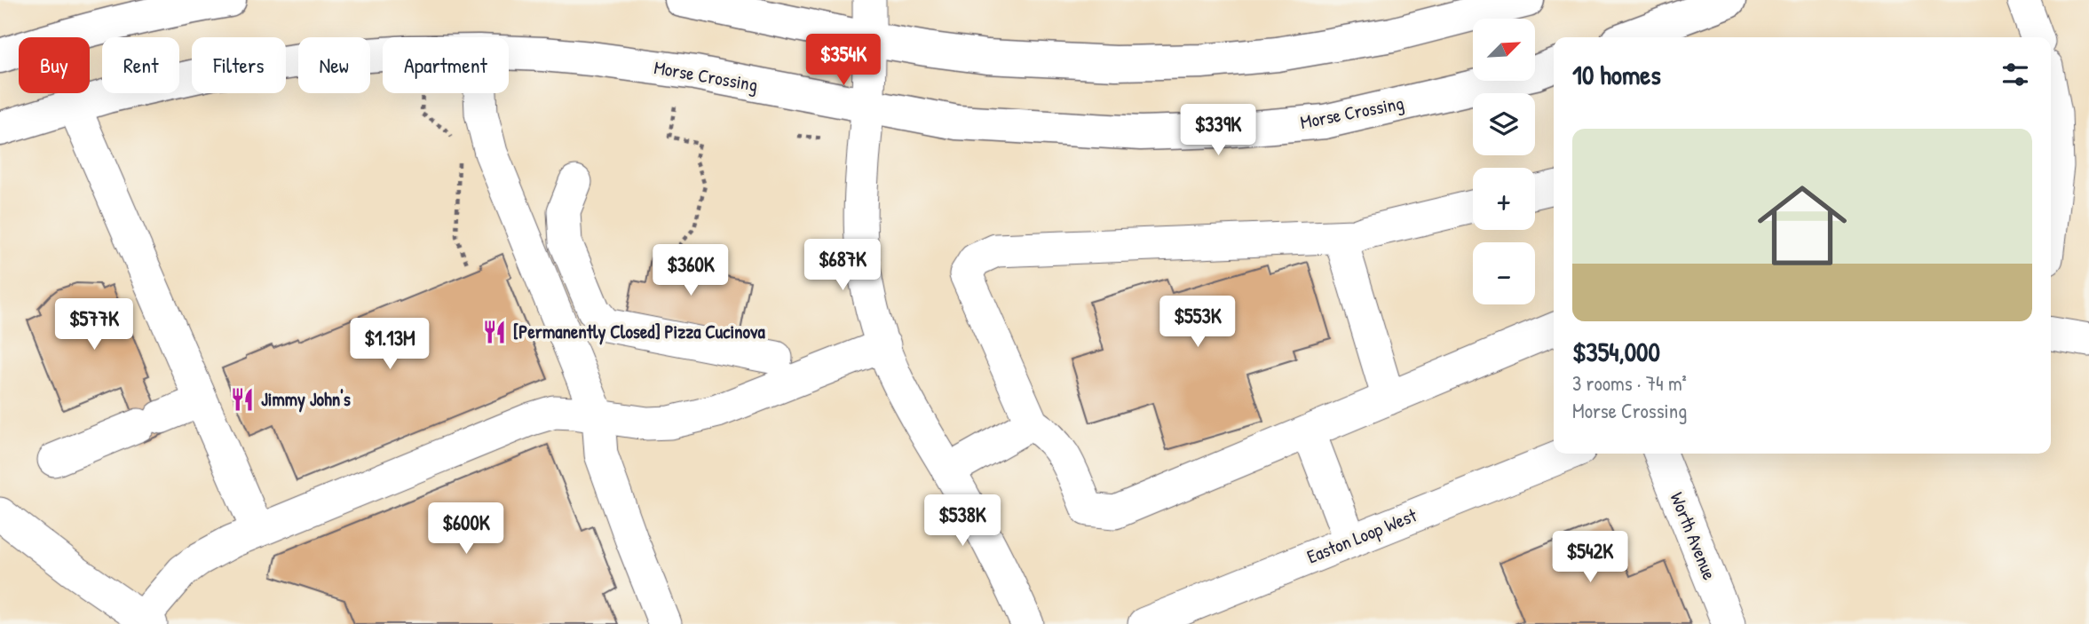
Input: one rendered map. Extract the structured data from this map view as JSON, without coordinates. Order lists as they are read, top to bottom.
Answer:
{
  "streets": {
    "main road": ["Morse Crossing"],
    "street": ["Easton Loop West", "Worth Avenue"]
  },
  "places": {
    "restaurant": ["[Permanently Closed] Pizza Cucinova", "Jimmy John's"]
  },
  "north": "top right",
  "page": {
    "map_buttons": ["+", "−"],
    "price": [
      "$354K",
      "$339K",
      "$687K",
      "$360K",
      "$553K",
      "$577K",
      "$1.13M",
      "$538K",
      "$600K",
      "$542K"
    ],
    "chip": [
      "Buy",
      "Rent",
      "Filters",
      "New",
      "Apartment"
    ],
    "heading": "10 homes",
    "list": [
      {
        "name": "$354,000",
        "note": "3 rooms · 74 m² · Morse Crossing"
      }
    ]
  }
}
